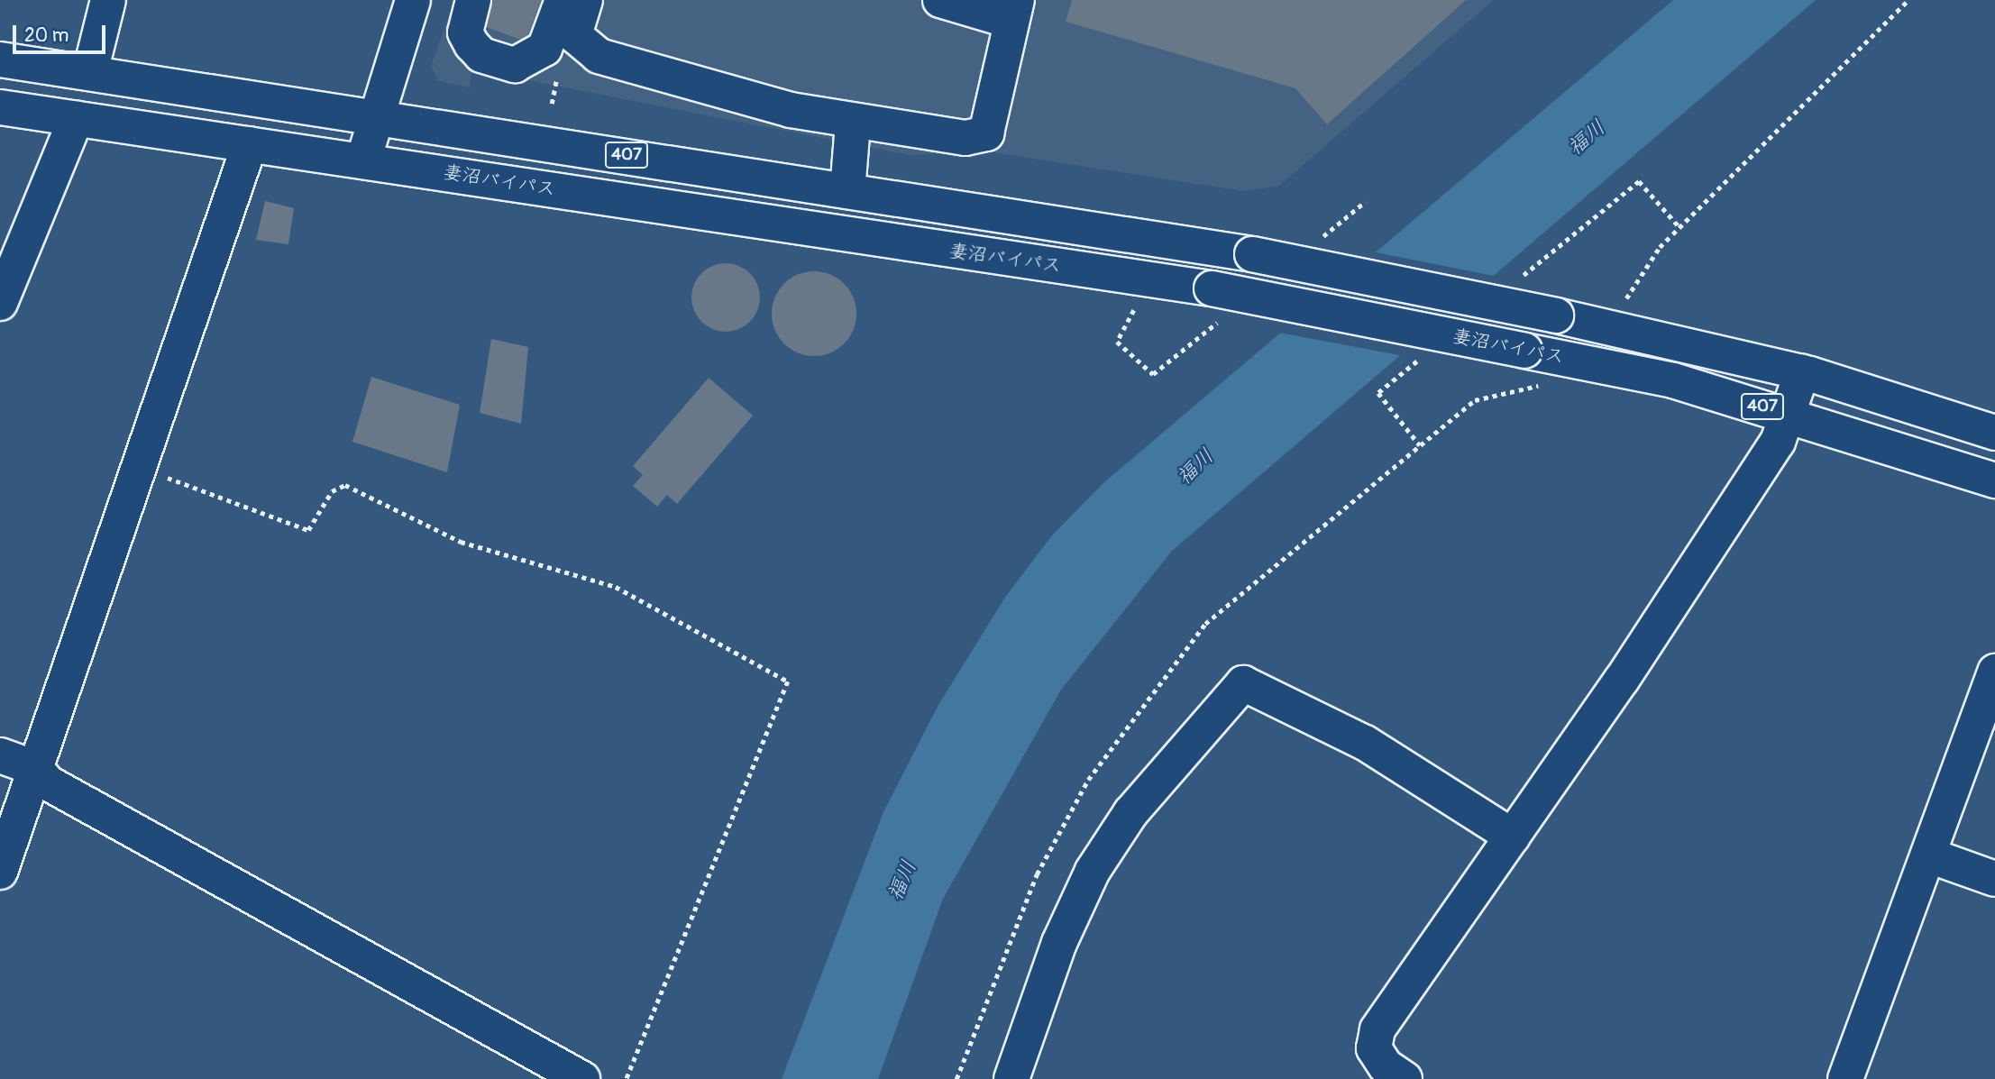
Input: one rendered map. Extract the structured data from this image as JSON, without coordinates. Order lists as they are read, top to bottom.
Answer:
{
  "streets": {
    "main road": ["407", "妻沼バイパス"]
  },
  "water": ["福川"],
  "scale_bar": "20 m"
}
